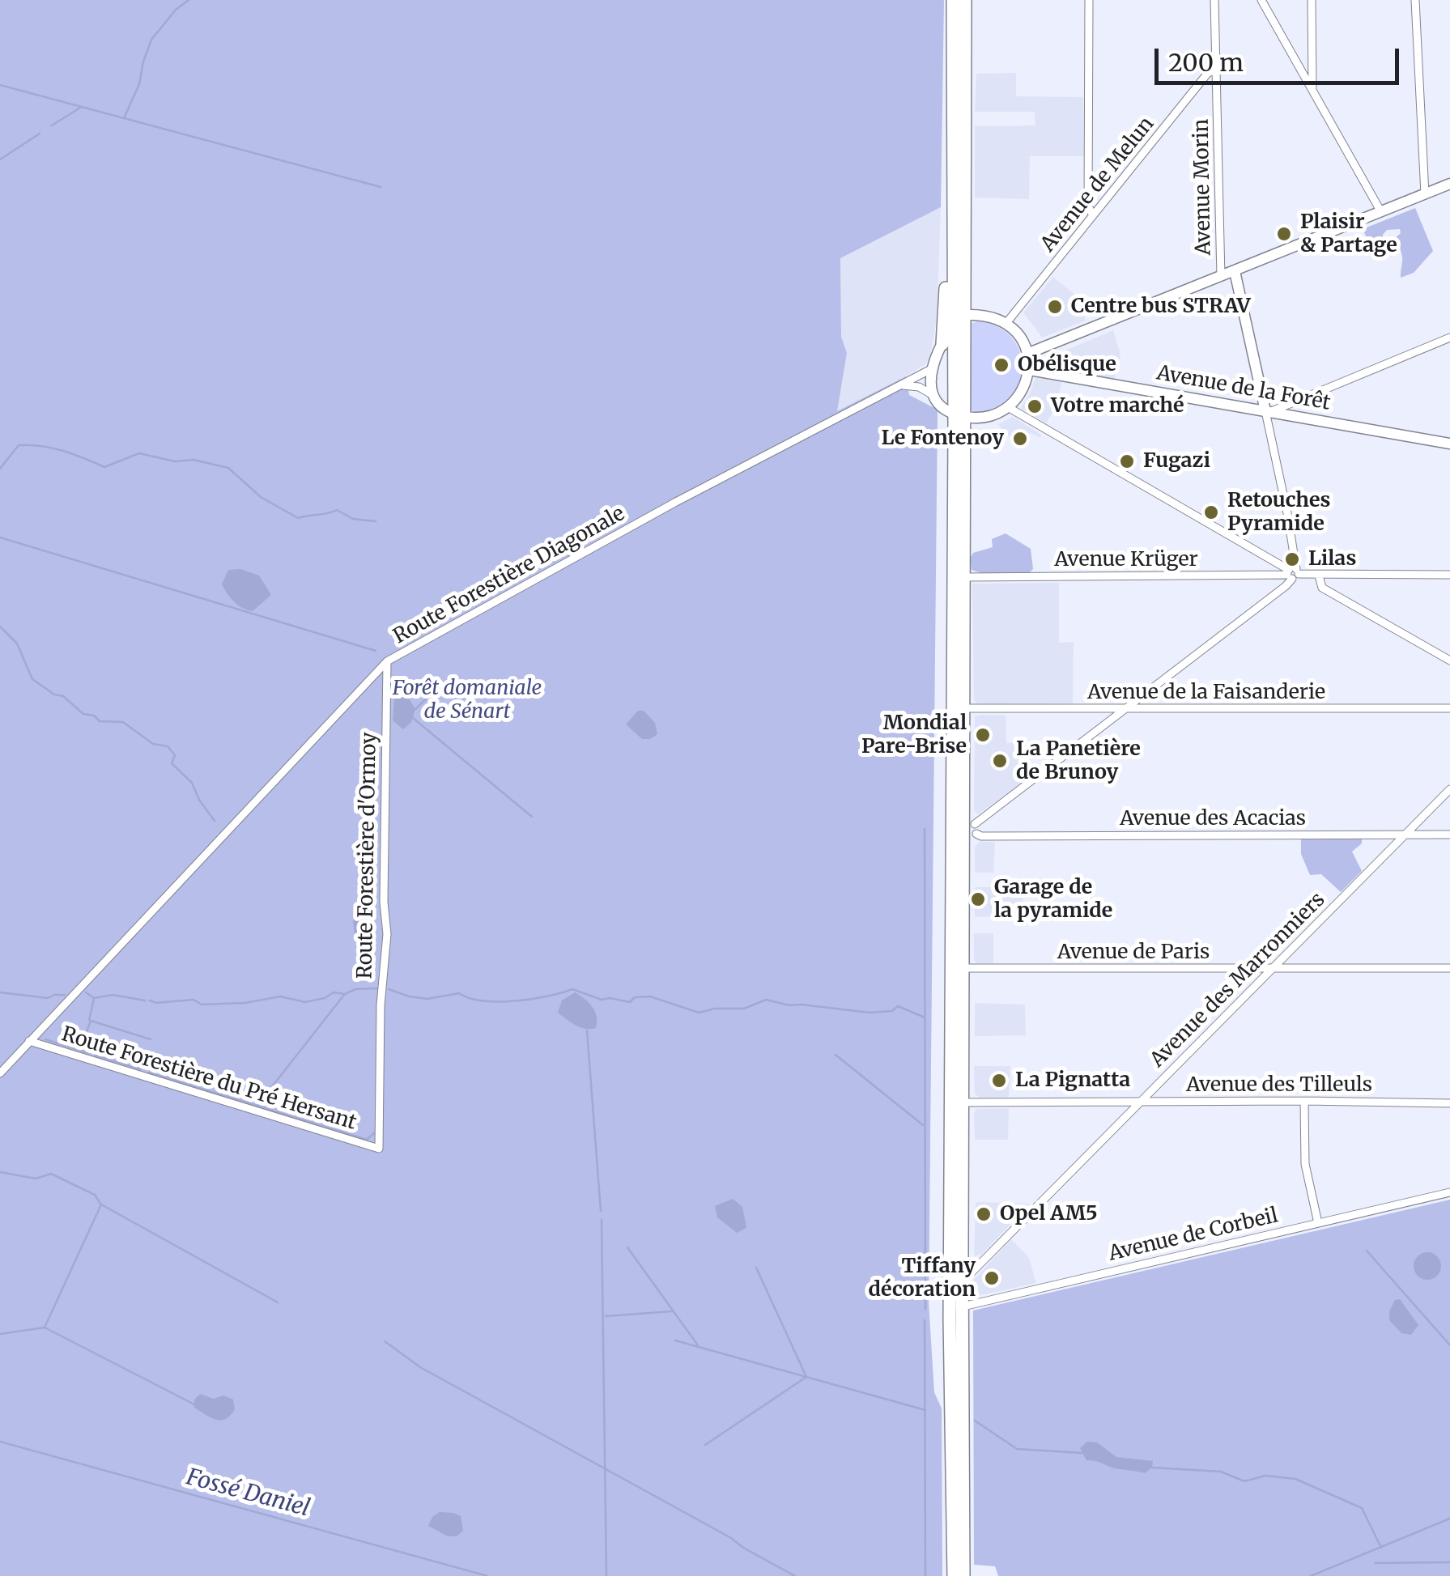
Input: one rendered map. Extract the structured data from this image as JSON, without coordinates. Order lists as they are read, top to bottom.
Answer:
{
  "streets": {
    "main road": ["Avenue de la Forêt"],
    "street": [
      "Avenue de Melun",
      "Avenue Morin",
      "Avenue Krüger",
      "Route Forestière Diagonale",
      "Avenue de la Faisanderie",
      "Avenue des Acacias",
      "Route Forestière d'Ormoy",
      "Avenue de Paris",
      "Avenue des Marronniers",
      "Route Forestière du Pré Hersant",
      "Avenue des Tilleuls",
      "Avenue de Corbeil"
    ]
  },
  "crossings": [
    ["Avenue de Melun", "Avenue Morin"],
    ["Route Forestière Diagonale", "Route Forestière d'Ormoy"],
    ["Route Forestière Diagonale", "Route Forestière du Pré Hersant"],
    ["Avenue des Acacias", "Avenue des Marronniers"],
    ["Route Forestière d'Ormoy", "Route Forestière du Pré Hersant"],
    ["Avenue de Paris", "Avenue des Marronniers"],
    ["Avenue des Marronniers", "Avenue des Tilleuls"]
  ],
  "water": ["Fossé Daniel"],
  "parks": ["Forêt domaniale de Sénart"],
  "places": [
    "Plaisir & Partage",
    "Centre bus STRAV",
    "Obélisque",
    "Votre marché",
    "Le Fontenoy",
    "Fugazi",
    "Retouches Pyramide",
    "Lilas",
    "Mondial Pare-Brise",
    "La Panetière de Brunoy",
    "Garage de la pyramide",
    "La Pignatta",
    "Opel AM5",
    "Tiffany décoration"
  ],
  "scale_bar": "200 m"
}
